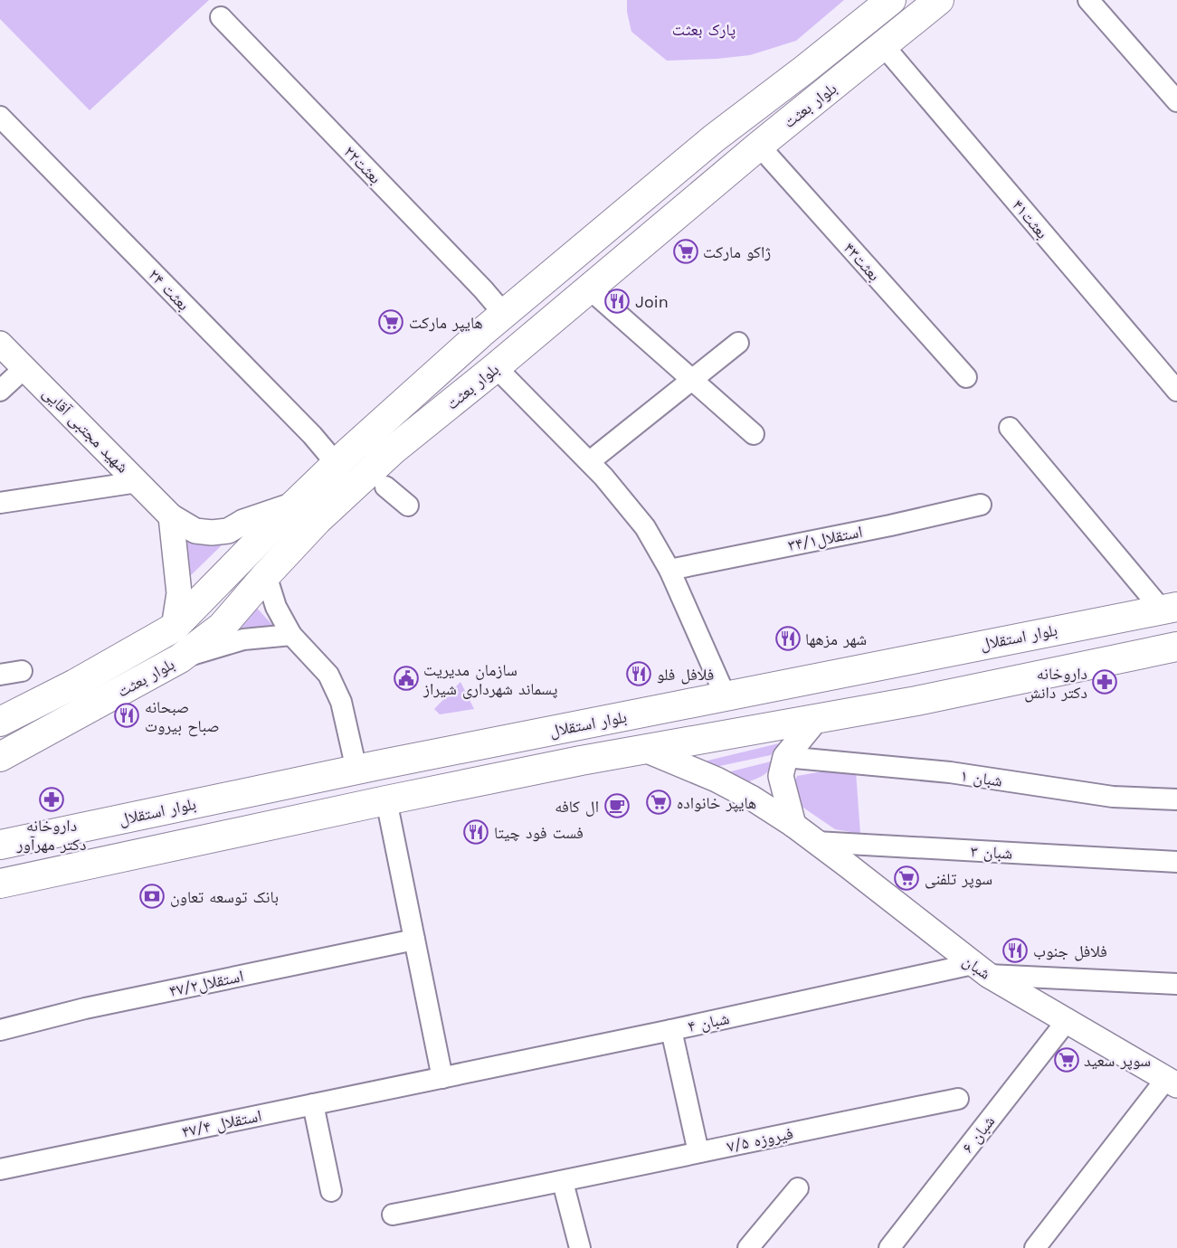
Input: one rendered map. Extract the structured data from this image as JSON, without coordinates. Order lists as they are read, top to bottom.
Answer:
{
  "streets": {
    "main road": ["بلوار بعثت", "بلوار استقلال"],
    "street": [
      "بعثت۲۲",
      "بعثت۴۱",
      "بعثت۴۳",
      "بعثت ۲۴",
      "شهید مجتبی آقایی",
      "استقلال۳۴/۱",
      "۱ شبان",
      "۳ شبان",
      "شبان",
      "استقلال۴۷/۲",
      "۴ شبان",
      "۴۷/۴ استقلال",
      "۶ شبان",
      "۷/۵ فیروزه"
    ]
  },
  "crossings": [
    ["بلوار بعثت", "بعثت۲۲"],
    ["بلوار بعثت", "بعثت۴۱"],
    ["بلوار بعثت", "بعثت۴۳"],
    ["بلوار بعثت", "بعثت ۲۴"],
    ["بلوار بعثت", "شهید مجتبی آقایی"],
    ["۳ شبان", "شبان"],
    ["شبان", "۴ شبان"],
    ["شبان", "۶ شبان"],
    ["۴ شبان", "۴۷/۴ استقلال"]
  ],
  "parks": ["پارک بعثت"],
  "places": {
    "supermarket": [
      "ژاکو مارکت",
      "هایپر مارکت",
      "هایپر خانواده",
      "سوپر تلفنی",
      "سوپر سعید"
    ],
    "restaurant": [
      "Join",
      "شهر مزهها",
      "فلافل فلو",
      "صبحانه صباح بیروت",
      "فست فود چیتا",
      "فلافل جنوب"
    ],
    "public building": ["سازمان مدیریت پسماند شهرداری شیراز"],
    "pharmacy": ["داروخانه دکتر دانش", "داروخانه دکتر مهرآور"],
    "cafe": ["ال کافه"],
    "bank": ["بانک توسعه تعاون"]
  }
}
